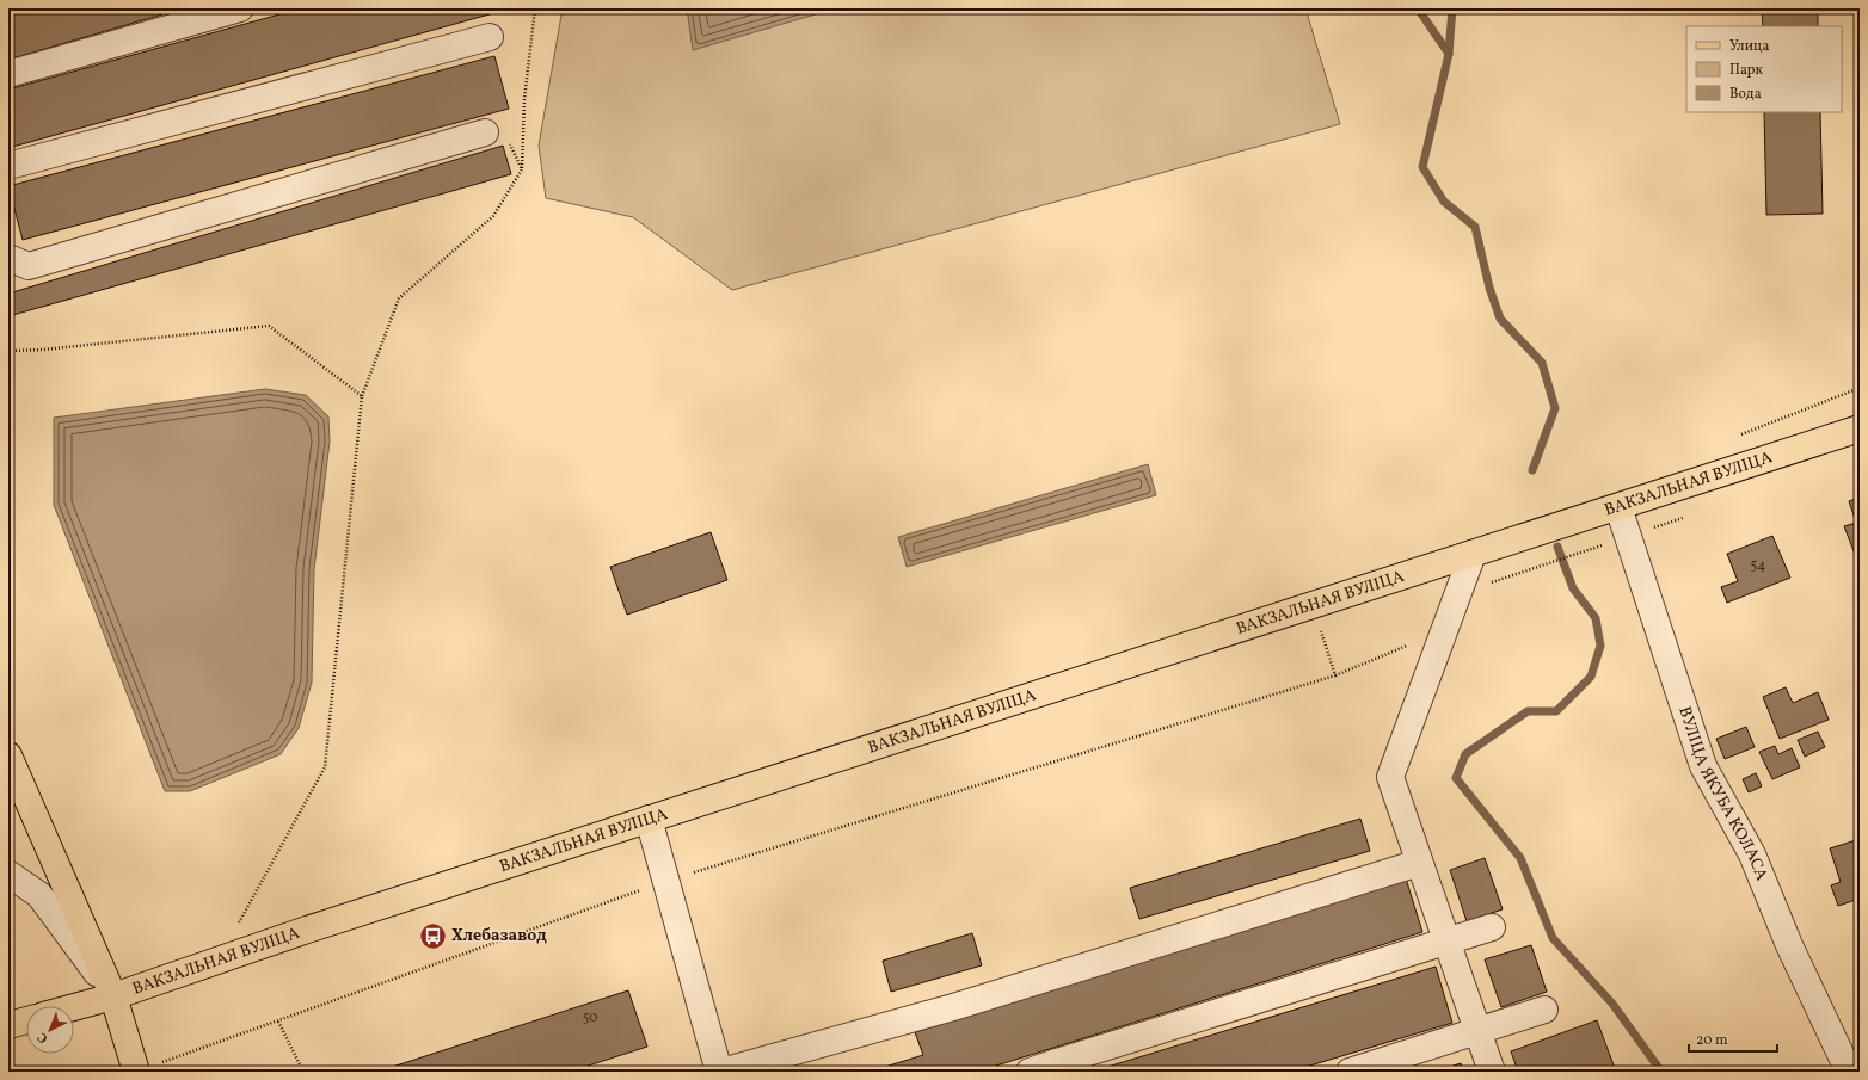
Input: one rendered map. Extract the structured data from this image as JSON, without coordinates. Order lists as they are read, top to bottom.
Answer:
{
  "streets": {
    "main road": ["ВАКЗАЛЬНАЯ ВУЛІЦА"],
    "street": ["ВУЛІЦА ЯКУБА КОЛАСА"]
  },
  "crossings": [
    ["ВАКЗАЛЬНАЯ ВУЛІЦА", "ВУЛІЦА ЯКУБА КОЛАСА"]
  ],
  "places": {
    "bus stop": ["Хлебазавод"]
  },
  "house_numbers": ["54", "50"],
  "legend": ["Улица", "Парк", "Вода"],
  "scale_bar": "20 m",
  "north": "bottom left"
}
